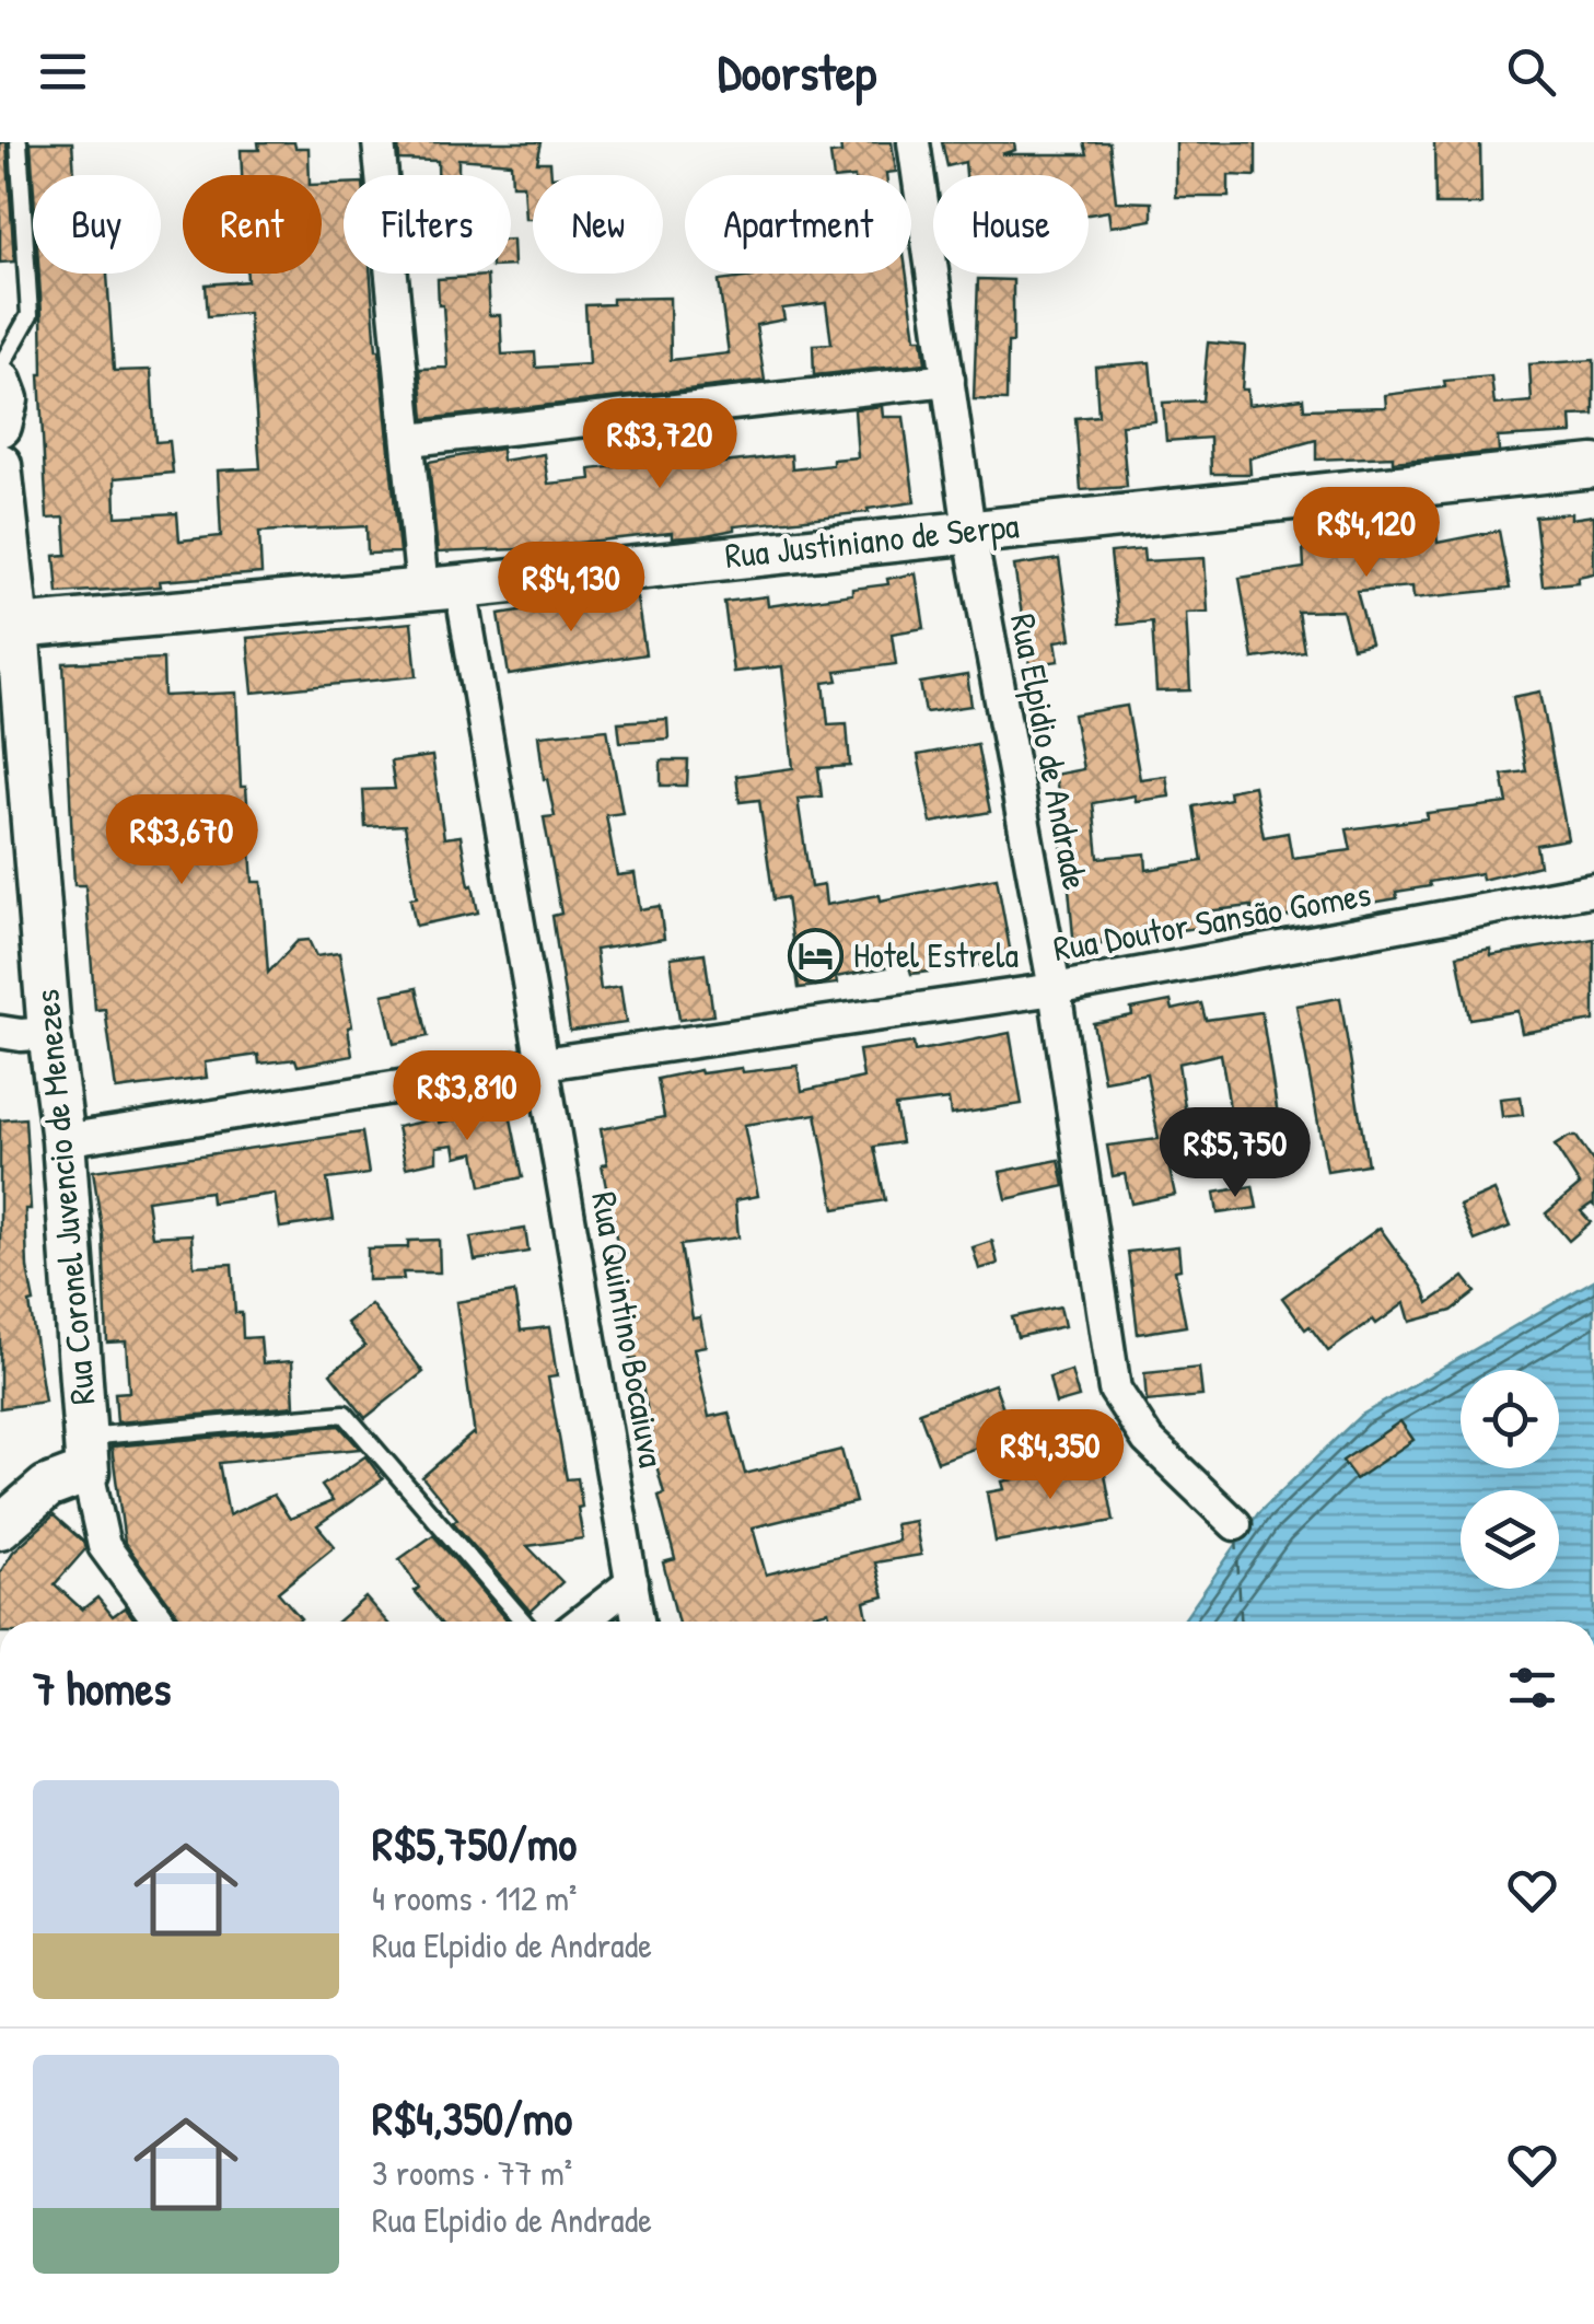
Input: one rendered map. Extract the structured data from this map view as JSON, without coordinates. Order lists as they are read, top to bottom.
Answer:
{
  "streets": {
    "main road": ["Rua Justiniano de Serpa", "Rua Coronel Juvencio de Menezes"],
    "street": ["Rua Elpidio de Andrade", "Rua Doutor Sansão Gomes", "Rua Quintino Bocaiuva"]
  },
  "crossings": [
    ["Rua Justiniano de Serpa", "Rua Elpidio de Andrade"],
    ["Rua Justiniano de Serpa", "Rua Coronel Juvencio de Menezes"],
    ["Rua Justiniano de Serpa", "Rua Quintino Bocaiuva"],
    ["Rua Elpidio de Andrade", "Rua Doutor Sansão Gomes"],
    ["Rua Doutor Sansão Gomes", "Rua Coronel Juvencio de Menezes"],
    ["Rua Doutor Sansão Gomes", "Rua Quintino Bocaiuva"]
  ],
  "places": {
    "hotel": ["Hotel Estrela"]
  },
  "page": {
    "header": "Doorstep",
    "chip": [
      "Buy",
      "Rent",
      "Filters",
      "New",
      "Apartment",
      "House"
    ],
    "price": [
      "R$3,720",
      "R$4,120",
      "R$4,130",
      "R$3,670",
      "R$3,810",
      "R$5,750",
      "R$4,350"
    ],
    "heading": "7 homes",
    "list": [
      {
        "name": "R$5,750/mo",
        "note": "4 rooms · 112 m² · Rua Elpidio de Andrade"
      },
      {
        "name": "R$4,350/mo",
        "note": "3 rooms · 77 m² · Rua Elpidio de Andrade"
      }
    ]
  }
}
